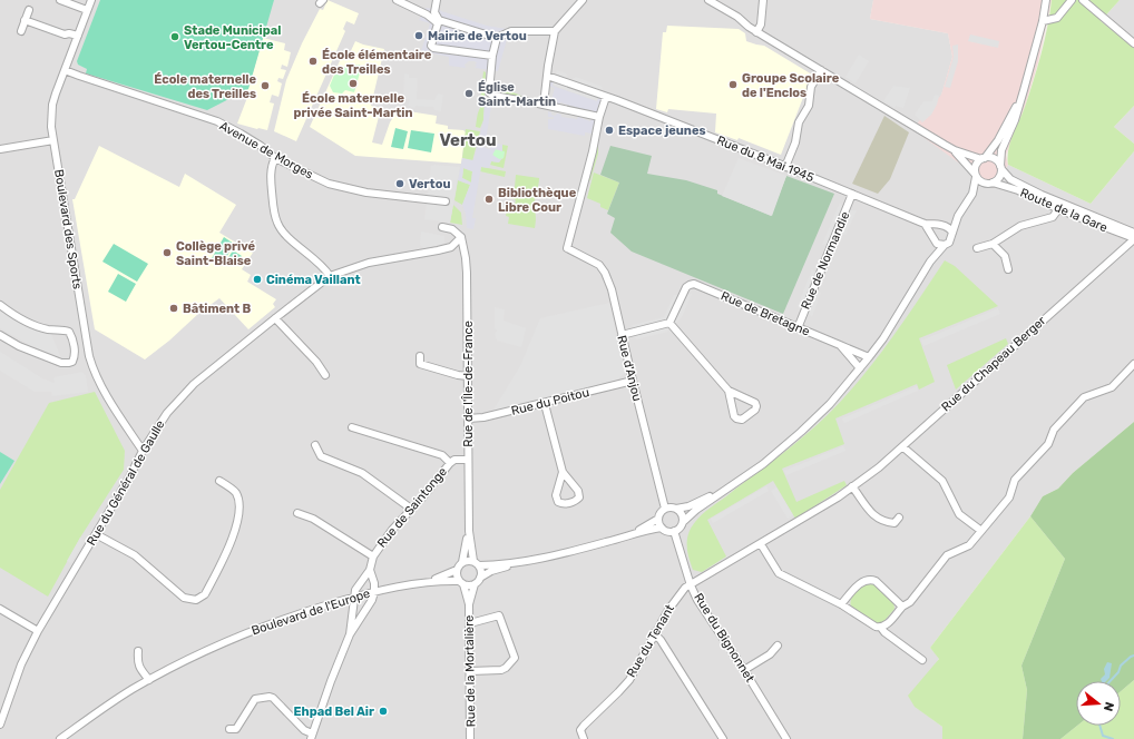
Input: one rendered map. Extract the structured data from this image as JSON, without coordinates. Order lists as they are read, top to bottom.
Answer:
{
  "streets": {
    "street": [
      "Avenue de Morges",
      "Rue du 8 Mai 1945",
      "Route de la Gare",
      "Boulevard des Sports",
      "Rue de Normandie",
      "Rue de Bretagne",
      "Rue du Chapeau Berger",
      "Rue d'Anjou",
      "Rue de l'Île-de-France",
      "Rue du Poitou",
      "Rue du Général de Gaulle",
      "Rue de Saintonge",
      "Boulevard de l'Europe",
      "Rue du Bignonnet",
      "Rue du Tenant",
      "Rue de la Mortalière"
    ]
  },
  "crossings": [
    ["Avenue de Morges", "Boulevard des Sports"],
    ["Rue du 8 Mai 1945", "Rue de Normandie"],
    ["Route de la Gare", "Rue du Chapeau Berger"],
    ["Boulevard des Sports", "Rue du Général de Gaulle"],
    ["Rue de Normandie", "Rue de Bretagne"],
    ["Rue du Chapeau Berger", "Rue du Bignonnet"],
    ["Rue du Chapeau Berger", "Rue du Tenant"],
    ["Rue d'Anjou", "Rue du Poitou"],
    ["Rue d'Anjou", "Rue du Bignonnet"],
    ["Rue de l'Île-de-France", "Rue du Poitou"],
    ["Rue de l'Île-de-France", "Rue du Général de Gaulle"],
    ["Rue de l'Île-de-France", "Rue de Saintonge"],
    ["Rue de l'Île-de-France", "Boulevard de l'Europe"],
    ["Rue de l'Île-de-France", "Rue de la Mortalière"],
    ["Rue de Saintonge", "Boulevard de l'Europe"],
    ["Boulevard de l'Europe", "Rue de la Mortalière"],
    ["Rue du Bignonnet", "Rue du Tenant"]
  ],
  "districts": ["Vertou"],
  "places": [
    "Mairie de Vertou",
    "Stade Municipal Vertou-Centre",
    "École élémentaire des Treilles",
    "École maternelle privée Saint-Martin",
    "Groupe Scolaire de l'Enclos",
    "École maternelle des Treilles",
    "Église Saint-Martin",
    "Espace jeunes",
    "Vertou",
    "Bibliothèque Libre Cour",
    "Collège privé Saint-Blaise",
    "Cinéma Vaillant",
    "Bâtiment B",
    "Ehpad Bel Air"
  ],
  "north": "right"
}
